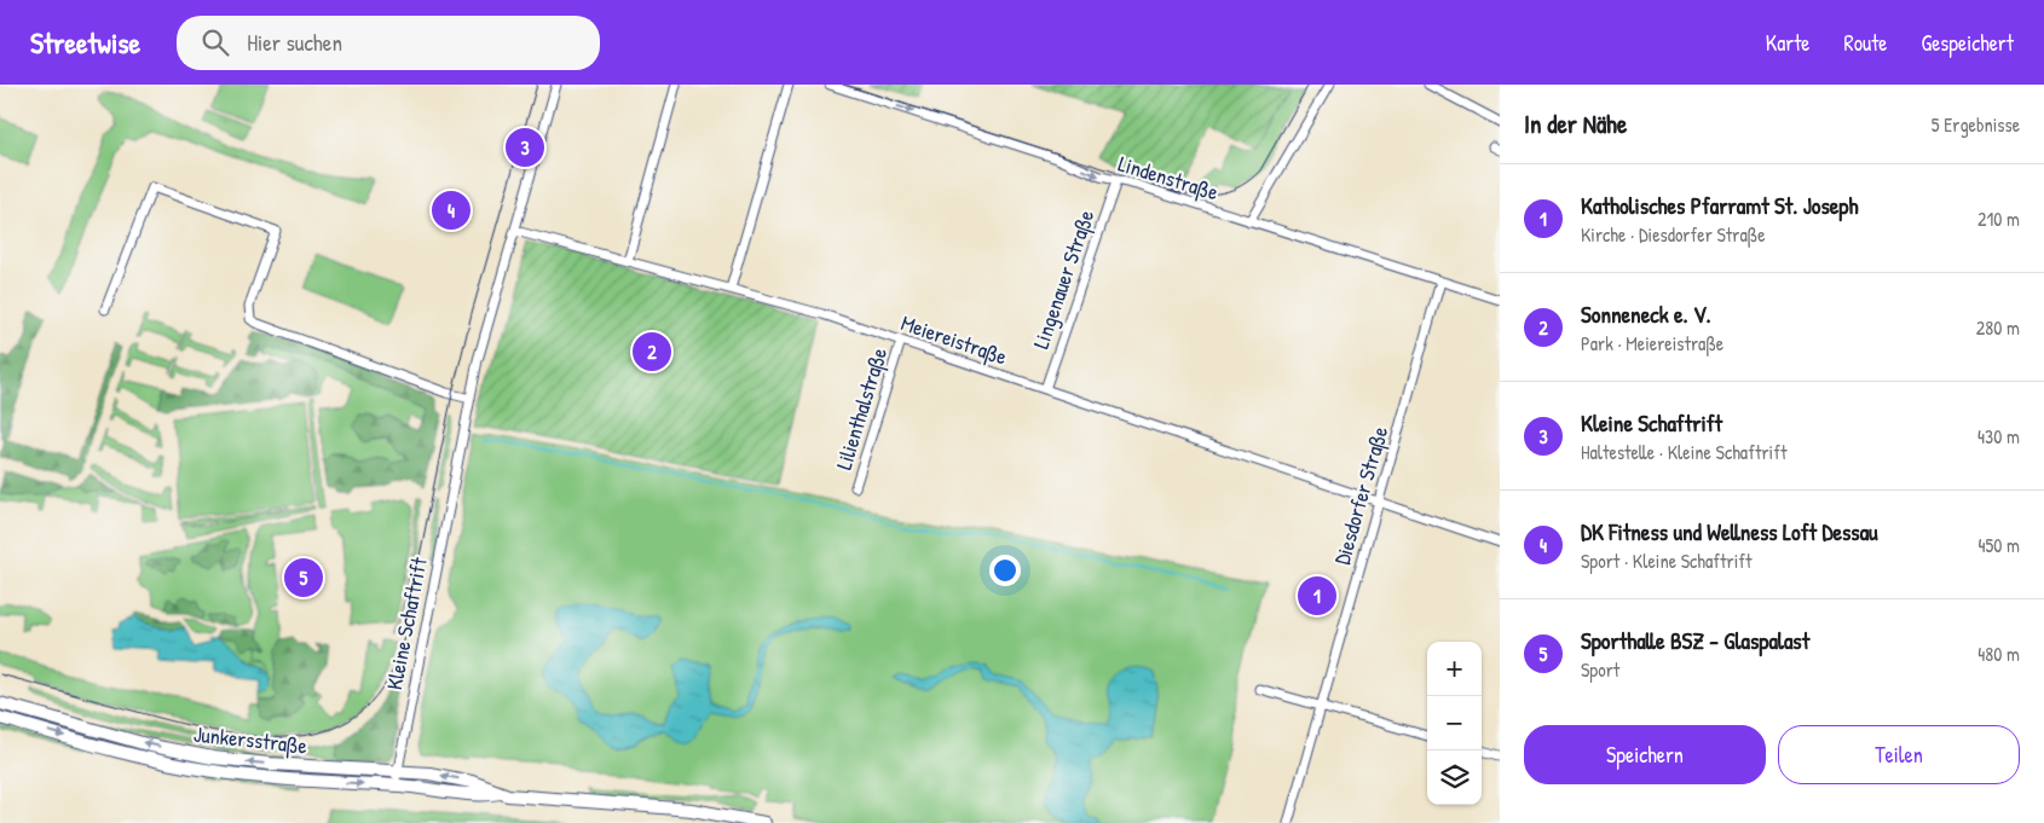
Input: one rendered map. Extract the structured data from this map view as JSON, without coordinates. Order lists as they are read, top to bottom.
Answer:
{
  "streets": {
    "main road": ["Junkersstraße"],
    "street": [
      "Lindenstraße",
      "Lingenauer Straße",
      "Meiereistraße",
      "Lilienthalstraße",
      "Diesdorfer Straße",
      "Kleine Schaftrift"
    ]
  },
  "crossings": [
    ["Lindenstraße", "Lingenauer Straße"],
    ["Lindenstraße", "Diesdorfer Straße"],
    ["Lingenauer Straße", "Meiereistraße"],
    ["Meiereistraße", "Lilienthalstraße"],
    ["Meiereistraße", "Diesdorfer Straße"],
    ["Meiereistraße", "Kleine Schaftrift"],
    ["Kleine Schaftrift", "Junkersstraße"]
  ],
  "one_way": ["Lindenstraße"],
  "page": {
    "header": "Streetwise",
    "search": "Hier suchen",
    "nav": ["Karte", "Route", "Gespeichert"],
    "heading": ["In der Nähe", "5 Ergebnisse"],
    "pins": [
      "3",
      "4",
      "2",
      "5",
      "1"
    ],
    "list": [
      {
        "mark": "1",
        "name": "Katholisches Pfarramt St. Joseph",
        "note": "Kirche · Diesdorfer Straße",
        "value": "210 m"
      },
      {
        "mark": "2",
        "name": "Sonneneck e. V.",
        "note": "Park · Meiereistraße",
        "value": "280 m"
      },
      {
        "mark": "3",
        "name": "Kleine Schaftrift",
        "note": "Haltestelle · Kleine Schaftrift",
        "value": "430 m"
      },
      {
        "mark": "4",
        "name": "DK Fitness und Wellness Loft Dessau",
        "note": "Sport · Kleine Schaftrift",
        "value": "450 m"
      },
      {
        "mark": "5",
        "name": "Sporthalle BSZ - Glaspalast",
        "note": "Sport",
        "value": "480 m"
      }
    ],
    "map_buttons": ["+", "−"],
    "buttons": ["Speichern", "Teilen"]
  }
}
